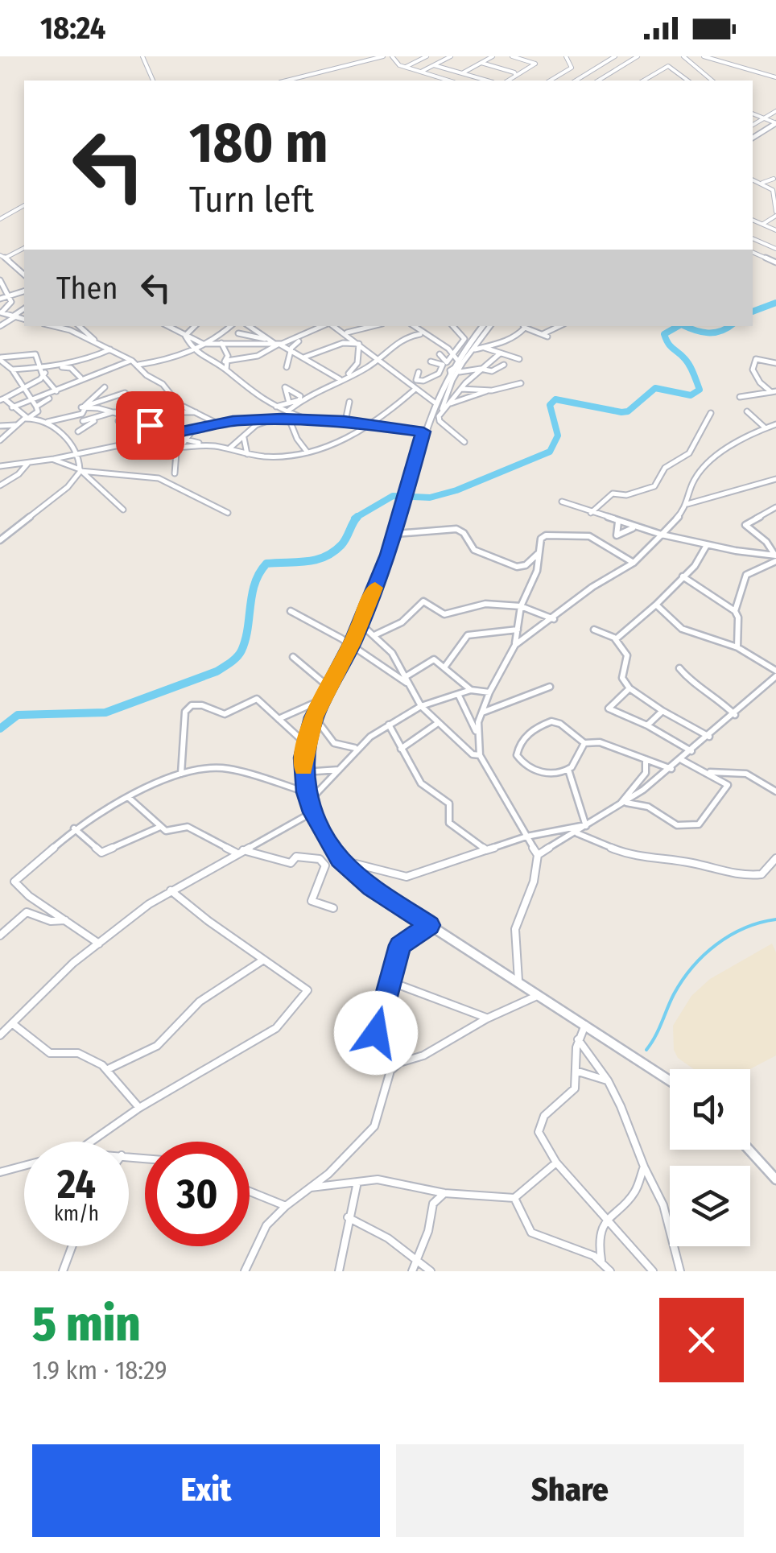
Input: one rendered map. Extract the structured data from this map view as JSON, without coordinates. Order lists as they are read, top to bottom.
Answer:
{
  "page": {
    "status": "18:24",
    "turn": ["180 m", "Turn left"],
    "then": "Then",
    "speed": "24 km/h",
    "limit": "30",
    "heading": ["5 min", "1.9 km · 18:29"],
    "buttons": ["Exit", "Share"]
  }
}
